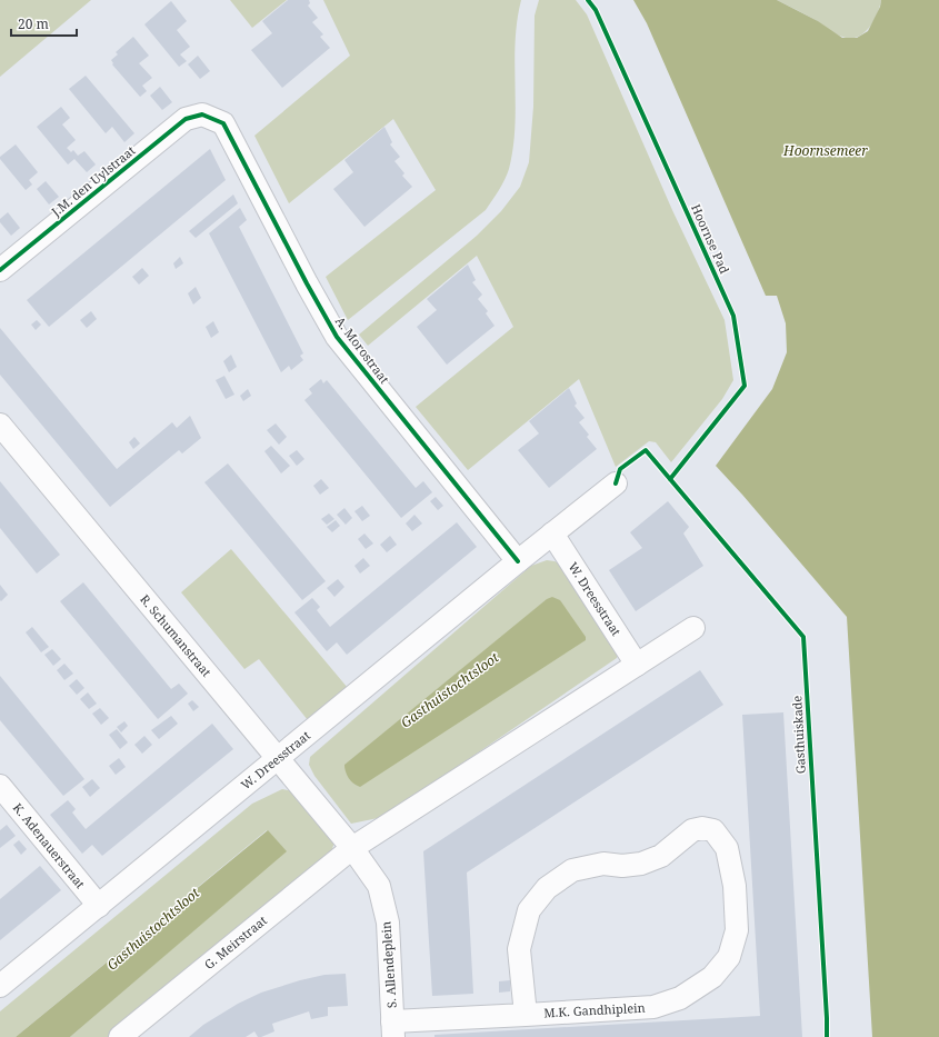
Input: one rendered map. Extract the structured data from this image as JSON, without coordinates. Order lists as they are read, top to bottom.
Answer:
{
  "streets": {
    "street": [
      "J.M. den Uylstraat",
      "A. Morostraat",
      "W. Dreesstraat",
      "R. Schumanstraat",
      "K. Adenauerstraat",
      "G. Meirstraat",
      "S. Allendeplein",
      "M.K. Gandhiplein"
    ],
    "cycle path": ["Hoornse Pad", "Gasthuiskade"]
  },
  "crossings": [
    ["J.M. den Uylstraat", "A. Morostraat"],
    ["A. Morostraat", "W. Dreesstraat"],
    ["W. Dreesstraat", "R. Schumanstraat"],
    ["W. Dreesstraat", "K. Adenauerstraat"],
    ["R. Schumanstraat", "G. Meirstraat"],
    ["R. Schumanstraat", "S. Allendeplein"],
    ["G. Meirstraat", "S. Allendeplein"],
    ["S. Allendeplein", "M.K. Gandhiplein"]
  ],
  "water": ["Hoornsemeer", "Gasthuistochtsloot"],
  "scale_bar": "20 m"
}
